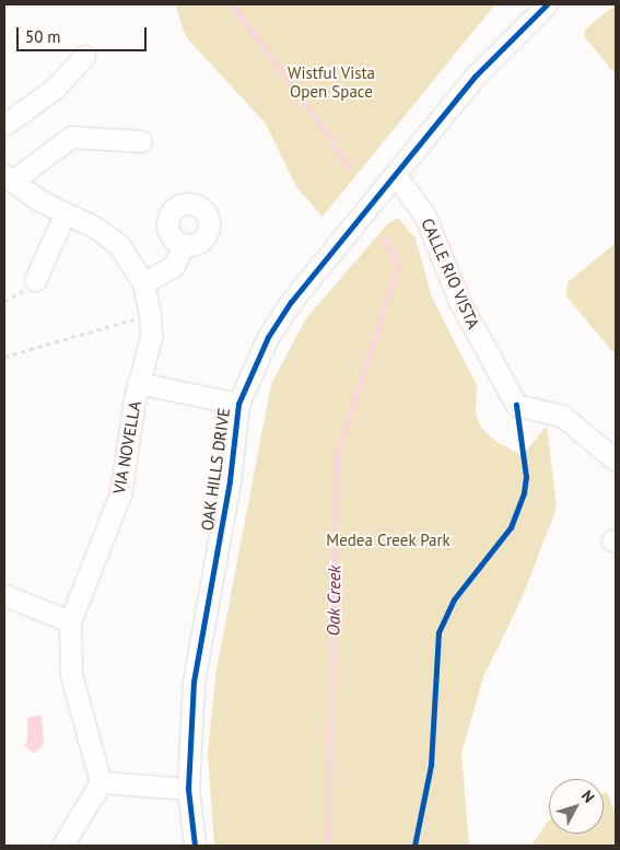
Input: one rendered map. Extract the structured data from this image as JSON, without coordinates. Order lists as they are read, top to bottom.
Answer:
{
  "streets": {
    "street": ["CALLE RIO VISTA", "VIA NOVELLA", "OAK HILLS DRIVE"]
  },
  "crossings": [
    ["CALLE RIO VISTA", "OAK HILLS DRIVE"]
  ],
  "water": ["Oak Creek"],
  "parks": ["Wistful Vista Open Space", "Medea Creek Park"],
  "scale_bar": "50 m",
  "north": "top right"
}
